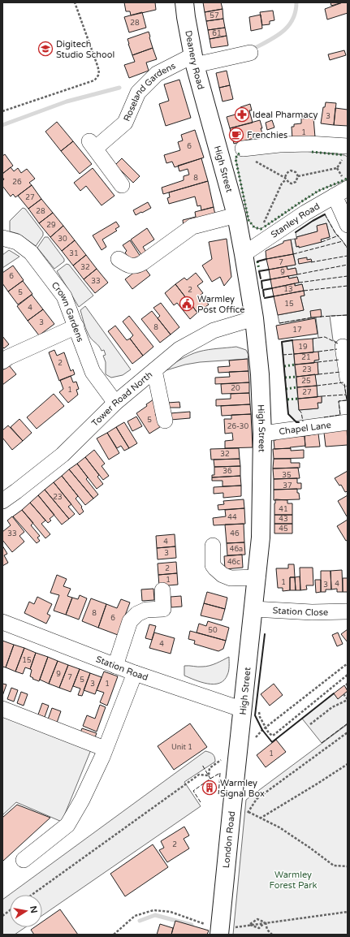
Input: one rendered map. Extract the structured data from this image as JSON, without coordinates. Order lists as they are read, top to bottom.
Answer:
{
  "streets": {
    "main road": ["Deanery Road", "High Street", "London Road"],
    "street": [
      "Roseland Gardens",
      "Stanley Road",
      "Crown Gardens",
      "Tower Road North",
      "Chapel Lane",
      "Station Close",
      "Station Road"
    ]
  },
  "crossings": [
    ["Deanery Road", "Roseland Gardens"],
    ["Deanery Road", "High Street"],
    ["High Street", "Stanley Road"],
    ["High Street", "Tower Road North"],
    ["High Street", "Chapel Lane"],
    ["High Street", "Station Close"],
    ["High Street", "Station Road"],
    ["High Street", "London Road"],
    ["Crown Gardens", "Tower Road North"]
  ],
  "parks": ["Warmley Forest Park"],
  "places": {
    "school or university": ["Digitech Studio School"],
    "pharmacy": ["Ideal Pharmacy"],
    "cafe": ["Frenchies"],
    "public building": ["Warmley Post Office"],
    "building": ["Warmley Signal Box"]
  },
  "house_numbers": [
    "57",
    "28",
    "61",
    "3",
    "1",
    "6",
    "8",
    "26",
    "27",
    "28",
    "29",
    "30",
    "31",
    "7",
    "32",
    "9",
    "6",
    "33",
    "13",
    "2",
    "5",
    "15",
    "4",
    "3",
    "8",
    "17",
    "19",
    "21",
    "2",
    "23",
    "25",
    "20",
    "1",
    "27",
    "5",
    "26-30",
    "32",
    "36",
    "35",
    "37",
    "23",
    "41",
    "44",
    "43",
    "45",
    "33",
    "46",
    "4",
    "46a",
    "3",
    "46c",
    "2",
    "1",
    "1",
    "4",
    "3",
    "8",
    "6",
    "50",
    "4",
    "15",
    "9",
    "7",
    "5",
    "3",
    "1",
    "Unit 1",
    "1",
    "2"
  ],
  "north": "right"
}
